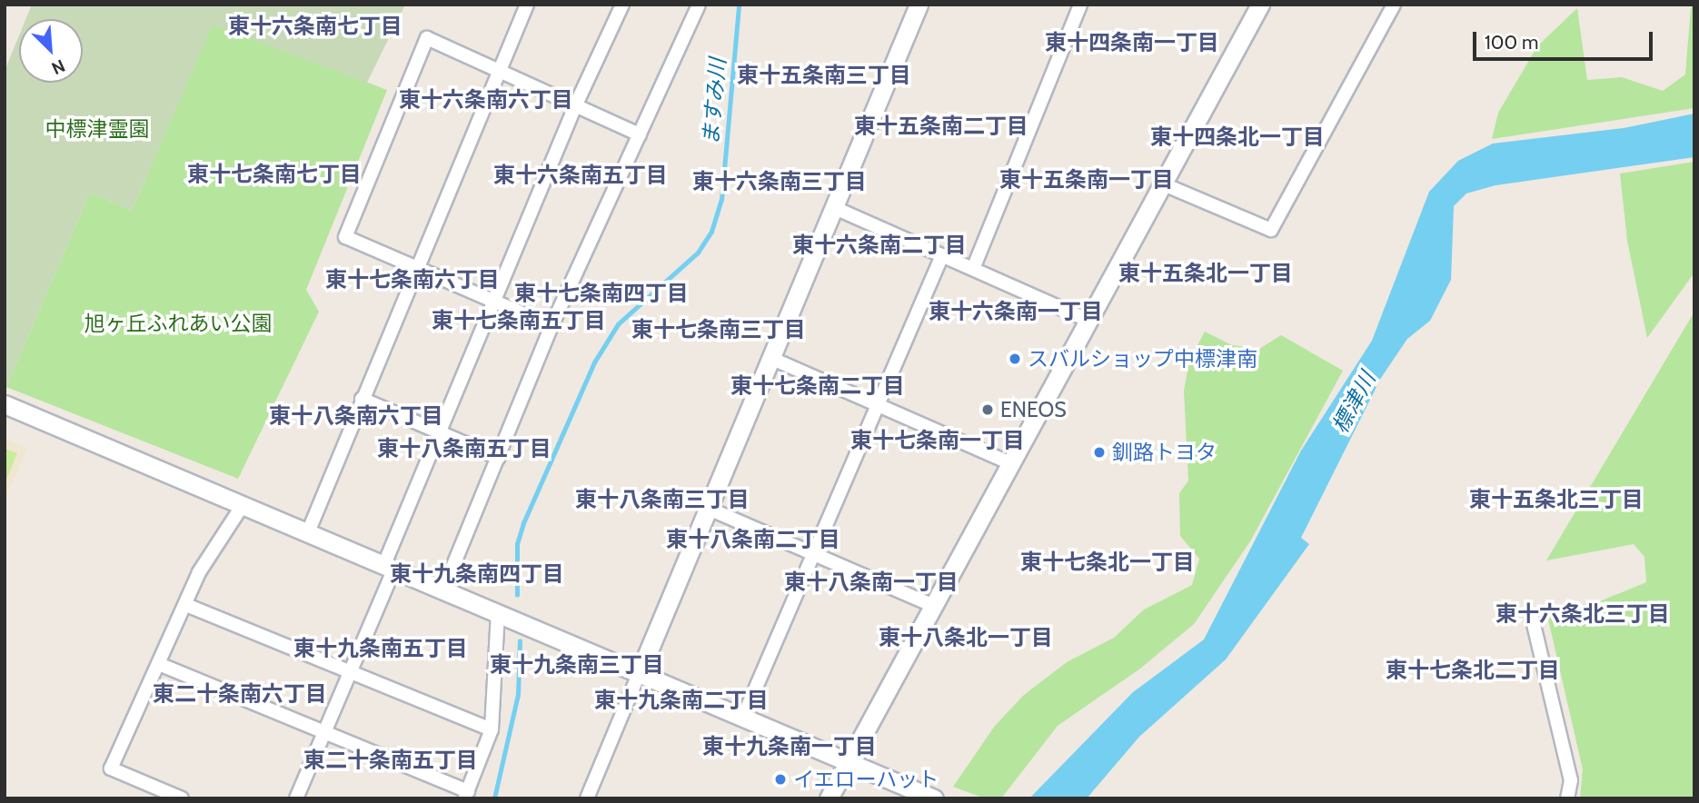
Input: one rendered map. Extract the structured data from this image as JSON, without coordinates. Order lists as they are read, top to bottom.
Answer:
{
  "districts": [
    "東十六条南七丁目",
    "東十四条南一丁目",
    "東十五条南三丁目",
    "東十六条南六丁目",
    "東十五条南二丁目",
    "東十四条北一丁目",
    "東十七条南七丁目",
    "東十六条南五丁目",
    "東十五条南一丁目",
    "東十六条南三丁目",
    "東十六条南二丁目",
    "東十五条北一丁目",
    "東十七条南六丁目",
    "東十七条南四丁目",
    "東十六条南一丁目",
    "東十七条南五丁目",
    "東十七条南三丁目",
    "東十七条南二丁目",
    "東十八条南六丁目",
    "東十七条南一丁目",
    "東十八条南五丁目",
    "東十八条南三丁目",
    "東十五条北三丁目",
    "東十八条南二丁目",
    "東十七条北一丁目",
    "東十九条南四丁目",
    "東十八条南一丁目",
    "東十六条北三丁目",
    "東十八条北一丁目",
    "東十九条南五丁目",
    "東十九条南三丁目",
    "東十七条北二丁目",
    "東二十条南六丁目",
    "東十九条南二丁目",
    "東十九条南一丁目",
    "東二十条南五丁目"
  ],
  "water": ["ますみ川", "標津川"],
  "parks": ["中標津霊園", "旭ヶ丘ふれあい公園"],
  "places": [
    "スバルショップ中標津南",
    "ENEOS",
    "釧路トヨタ",
    "イエローハット"
  ],
  "scale_bar": "100 m",
  "north": "bottom right"
}
